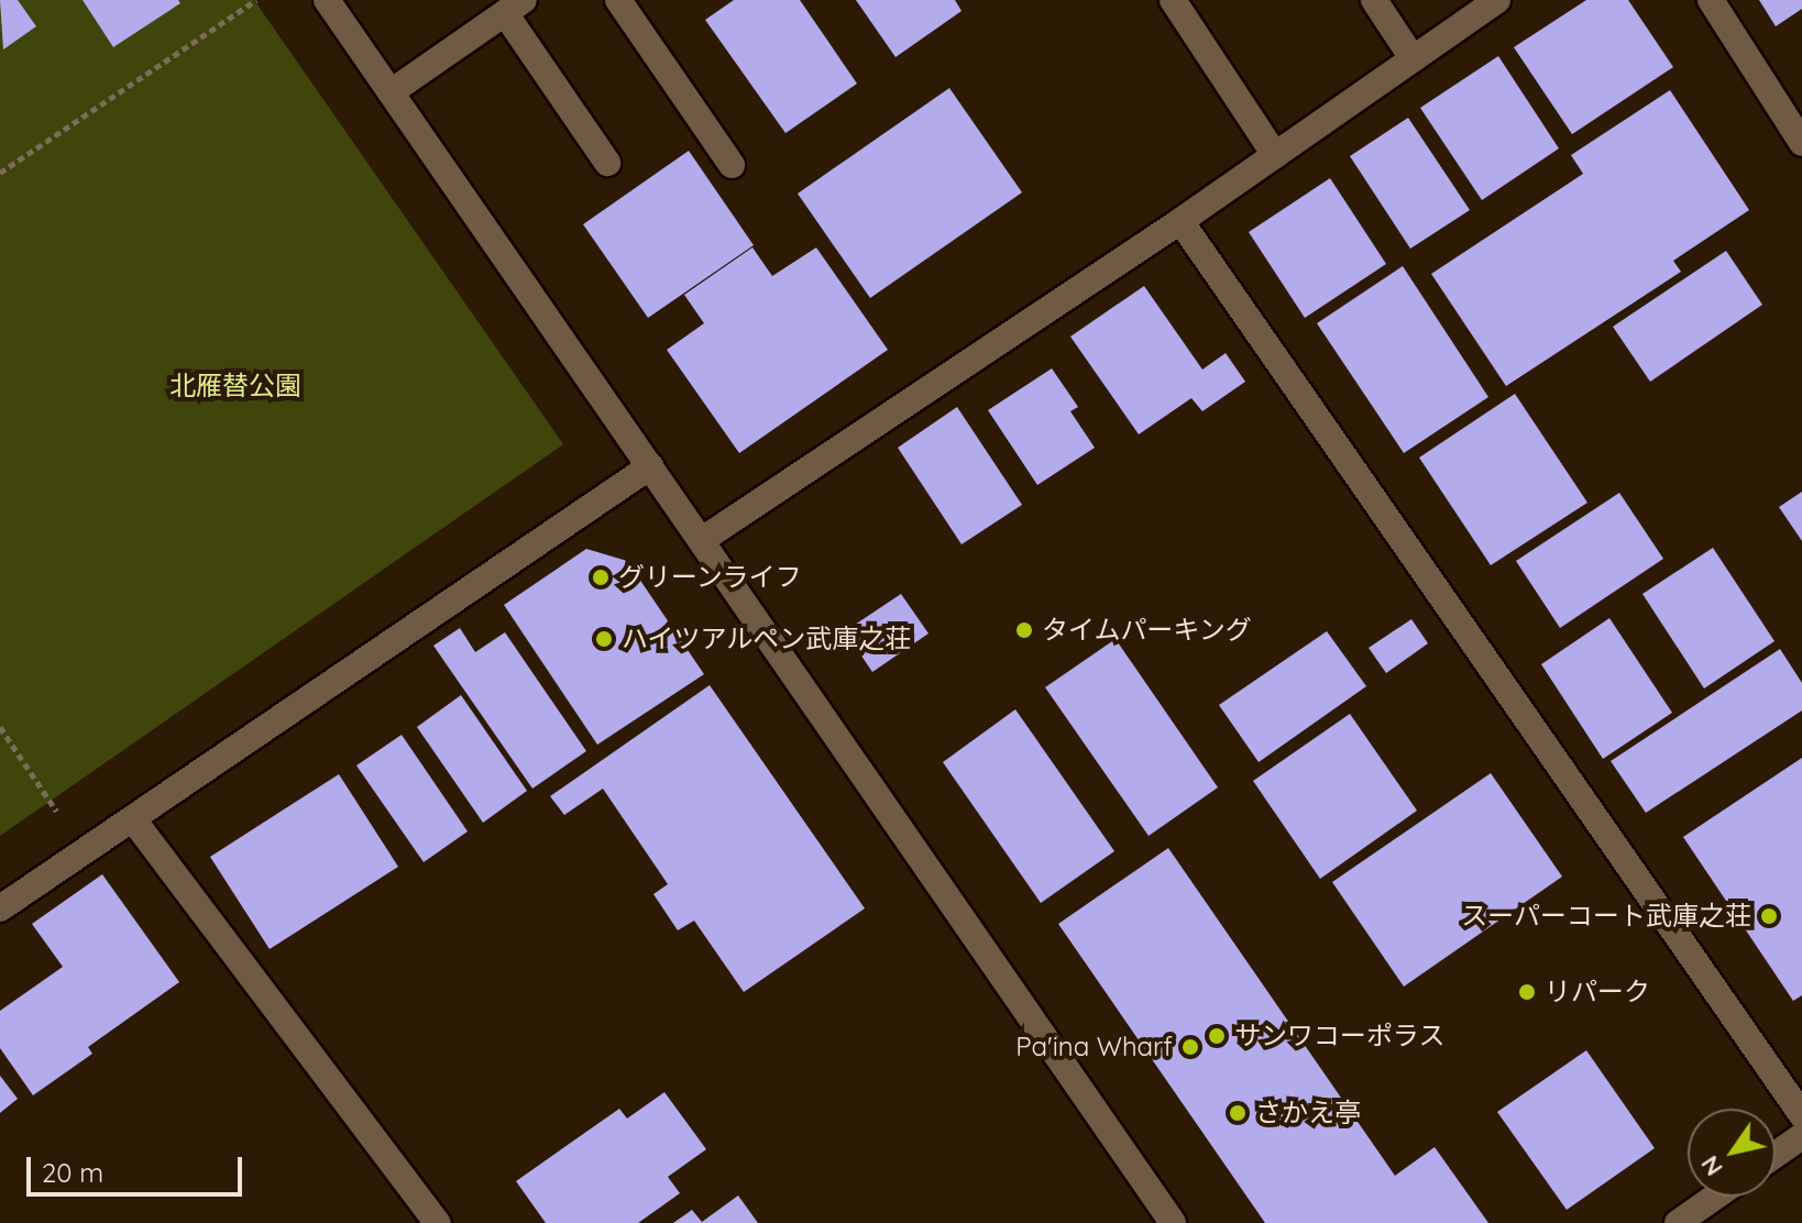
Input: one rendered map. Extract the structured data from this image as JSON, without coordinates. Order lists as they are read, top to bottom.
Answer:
{
  "parks": ["北雁替公園"],
  "places": [
    "グリーンライフ",
    "タイムパーキング",
    "ハイツアルペン武庫之荘",
    "スーパーコート武庫之荘",
    "リパーク",
    "サンワコーポラス",
    "Pa'ina Wharf",
    "さかえ亭"
  ],
  "scale_bar": "20 m",
  "north": "bottom left"
}
